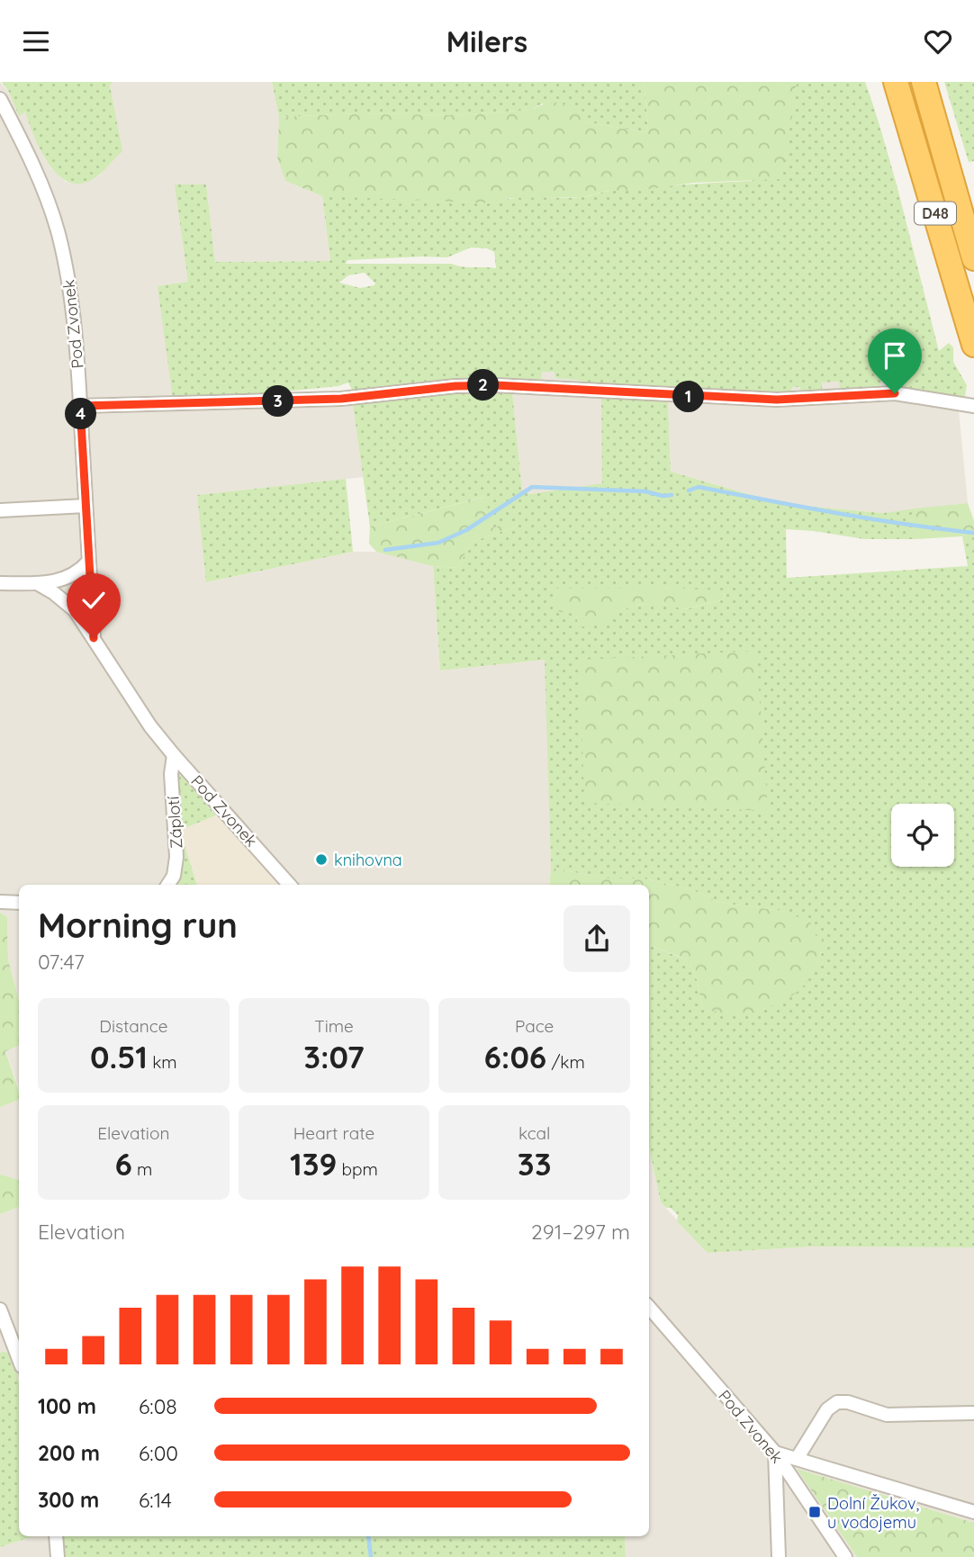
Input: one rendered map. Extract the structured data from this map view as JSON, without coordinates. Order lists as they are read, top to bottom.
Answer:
{
  "streets": {
    "highway": ["D48"],
    "street": ["Pod Zvonek", "Záplotí"]
  },
  "crossings": [
    ["Pod Zvonek", "Záplotí"]
  ],
  "places": {
    "other": ["knihovna"],
    "transit": ["Dolní Žukov, u vodojemu"]
  },
  "page": {
    "header": "Milers",
    "pins": [
      "2",
      "1",
      "3",
      "4"
    ],
    "heading": ["Morning run", "07:47"],
    "stats": [
      ["Distance", "0.51 km"],
      ["Time", "3:07"],
      ["Pace", "6:06 /km"],
      ["Elevation", "6 m"],
      ["Heart rate", "139 bpm"],
      ["kcal", "33"]
    ],
    "chart": ["Elevation", "291–297 m"],
    "list": [
      {
        "name": "100 m",
        "note": "6:08"
      },
      {
        "name": "200 m",
        "note": "6:00"
      },
      {
        "name": "300 m",
        "note": "6:14"
      }
    ]
  }
}
